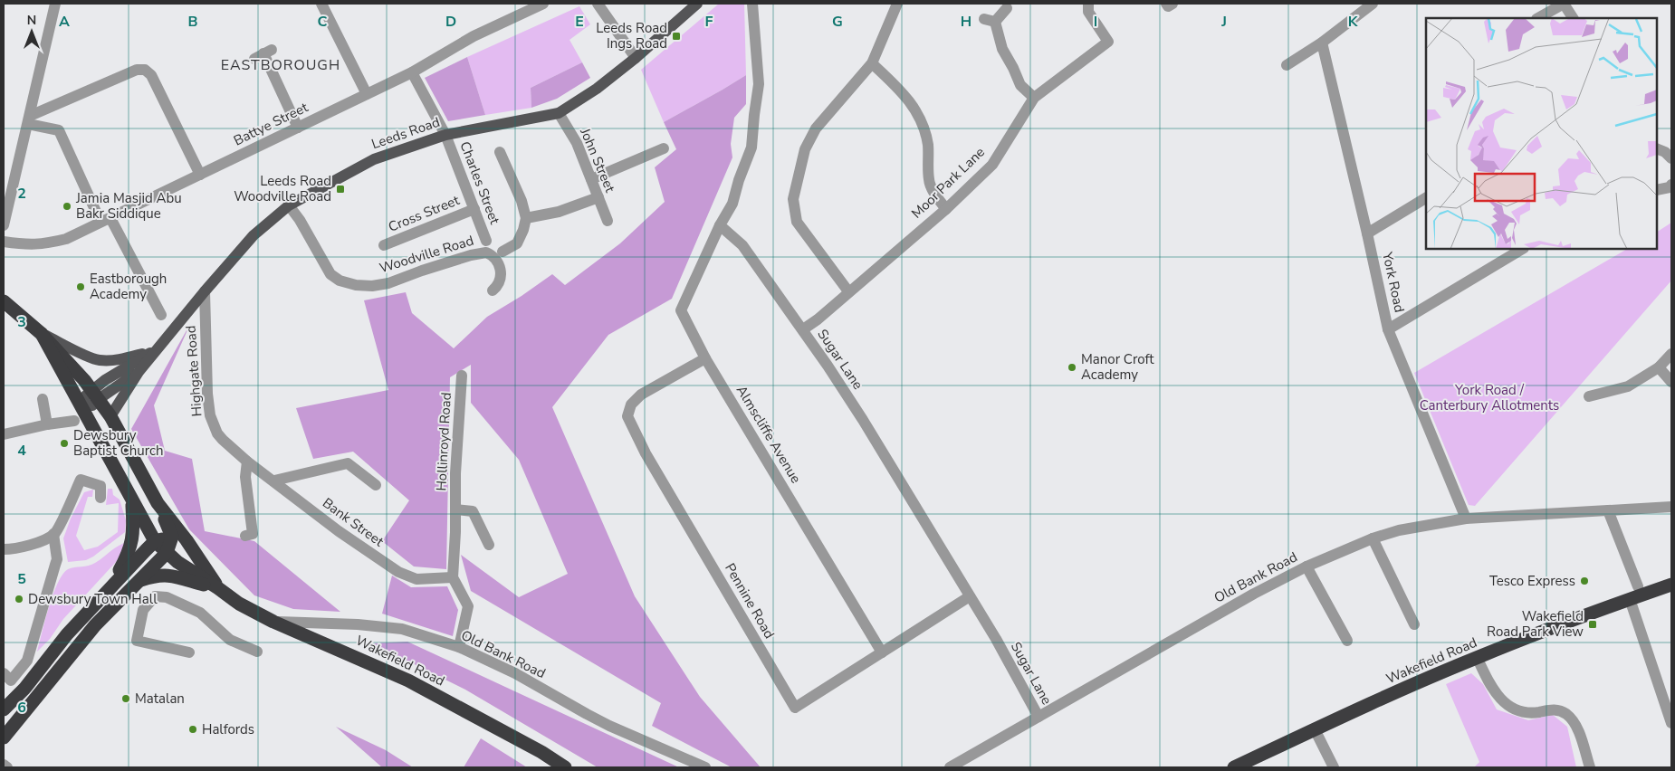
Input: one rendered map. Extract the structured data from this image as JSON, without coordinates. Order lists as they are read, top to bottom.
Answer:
{
  "streets": {
    "highway": ["Wakefield Road"],
    "main road": ["Leeds Road"],
    "street": [
      "Battye Street",
      "John Street",
      "Charles Street",
      "Moor Park Lane",
      "Cross Street",
      "Woodville Road",
      "York Road",
      "Sugar Lane",
      "Highgate Road",
      "Almscliffe Avenue",
      "Hollinroyd Road",
      "Bank Street",
      "Old Bank Road",
      "Pennine Road"
    ]
  },
  "crossings": [
    ["Battye Street", "Charles Street"],
    ["Leeds Road", "John Street"],
    ["Leeds Road", "Charles Street"],
    ["Leeds Road", "Woodville Road"],
    ["Leeds Road", "Highgate Road"],
    ["Leeds Road", "Wakefield Road"],
    ["Charles Street", "Cross Street"],
    ["Moor Park Lane", "Sugar Lane"],
    ["York Road", "Old Bank Road"],
    ["Sugar Lane", "Almscliffe Avenue"],
    ["Sugar Lane", "Old Bank Road"],
    ["Sugar Lane", "Pennine Road"],
    ["Highgate Road", "Bank Street"],
    ["Almscliffe Avenue", "Pennine Road"],
    ["Hollinroyd Road", "Bank Street"],
    ["Old Bank Road", "Wakefield Road"]
  ],
  "districts": ["EASTBOROUGH"],
  "parks": ["York Road / Canterbury Allotments"],
  "places": {
    "transit": ["Leeds Road Ings Road", "Leeds Road Woodville Road", "Wakefield Road Park View"],
    "other": [
      "Jamia Masjid Abu Bakr Siddique",
      "Eastborough Academy",
      "Manor Croft Academy",
      "Dewsbury Baptist Church",
      "Tesco Express",
      "Dewsbury Town Hall",
      "Matalan",
      "Halfords"
    ]
  },
  "north": "top",
  "grid": {
    "columns": [
      "A",
      "B",
      "C",
      "D",
      "E",
      "F",
      "G",
      "H",
      "I",
      "J",
      "K"
    ],
    "rows": [
      "2",
      "3",
      "4",
      "5",
      "6"
    ]
  }
}
